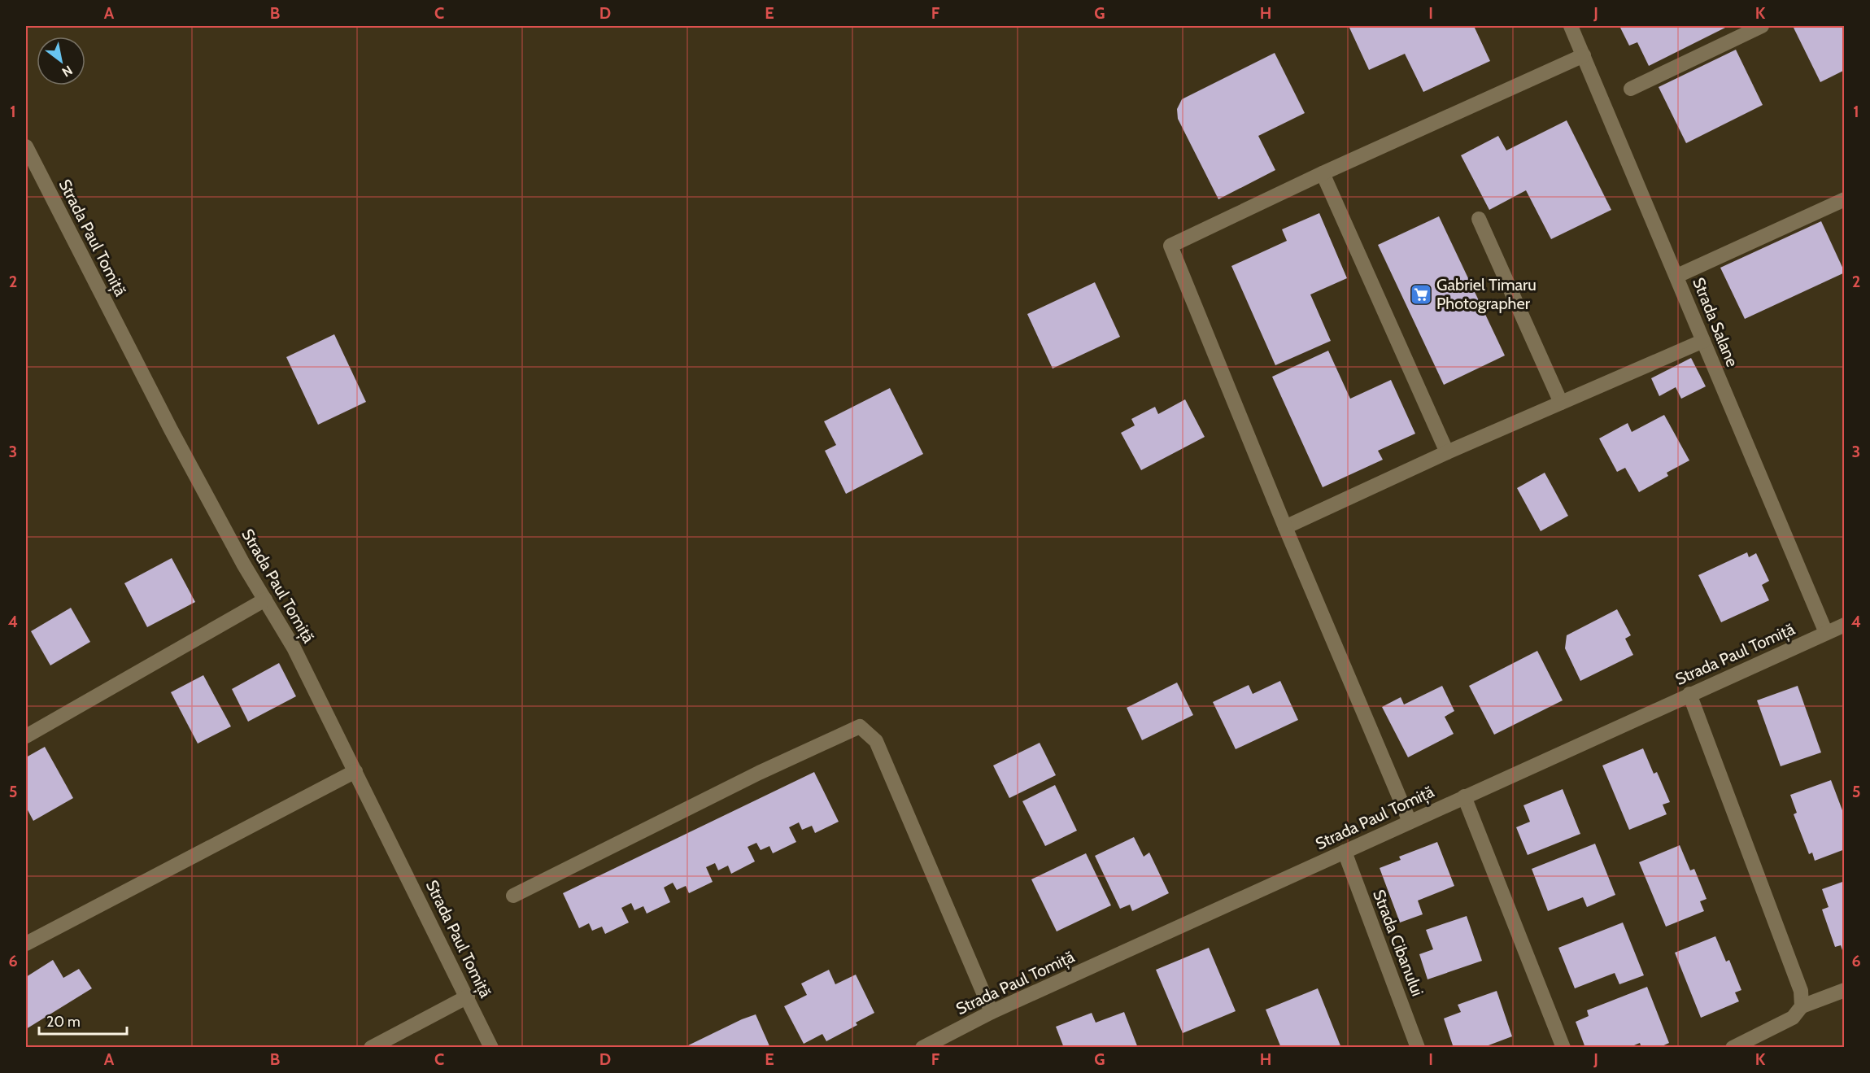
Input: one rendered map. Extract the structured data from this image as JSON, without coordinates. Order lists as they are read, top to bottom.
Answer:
{
  "streets": {
    "street": ["Strada Paul Tomiță", "Strada Salane", "Strada Cibanului"]
  },
  "crossings": [
    ["Strada Paul Tomiță", "Strada Salane"],
    ["Strada Paul Tomiță", "Strada Cibanului"]
  ],
  "places": {
    "supermarket": ["Gabriel Timaru Photographer"]
  },
  "scale_bar": "20 m",
  "north": "bottom right",
  "grid": {
    "columns": [
      "A",
      "B",
      "C",
      "D",
      "E",
      "F",
      "G",
      "H",
      "I",
      "J",
      "K"
    ],
    "rows": [
      "1",
      "2",
      "3",
      "4",
      "5",
      "6"
    ]
  }
}
